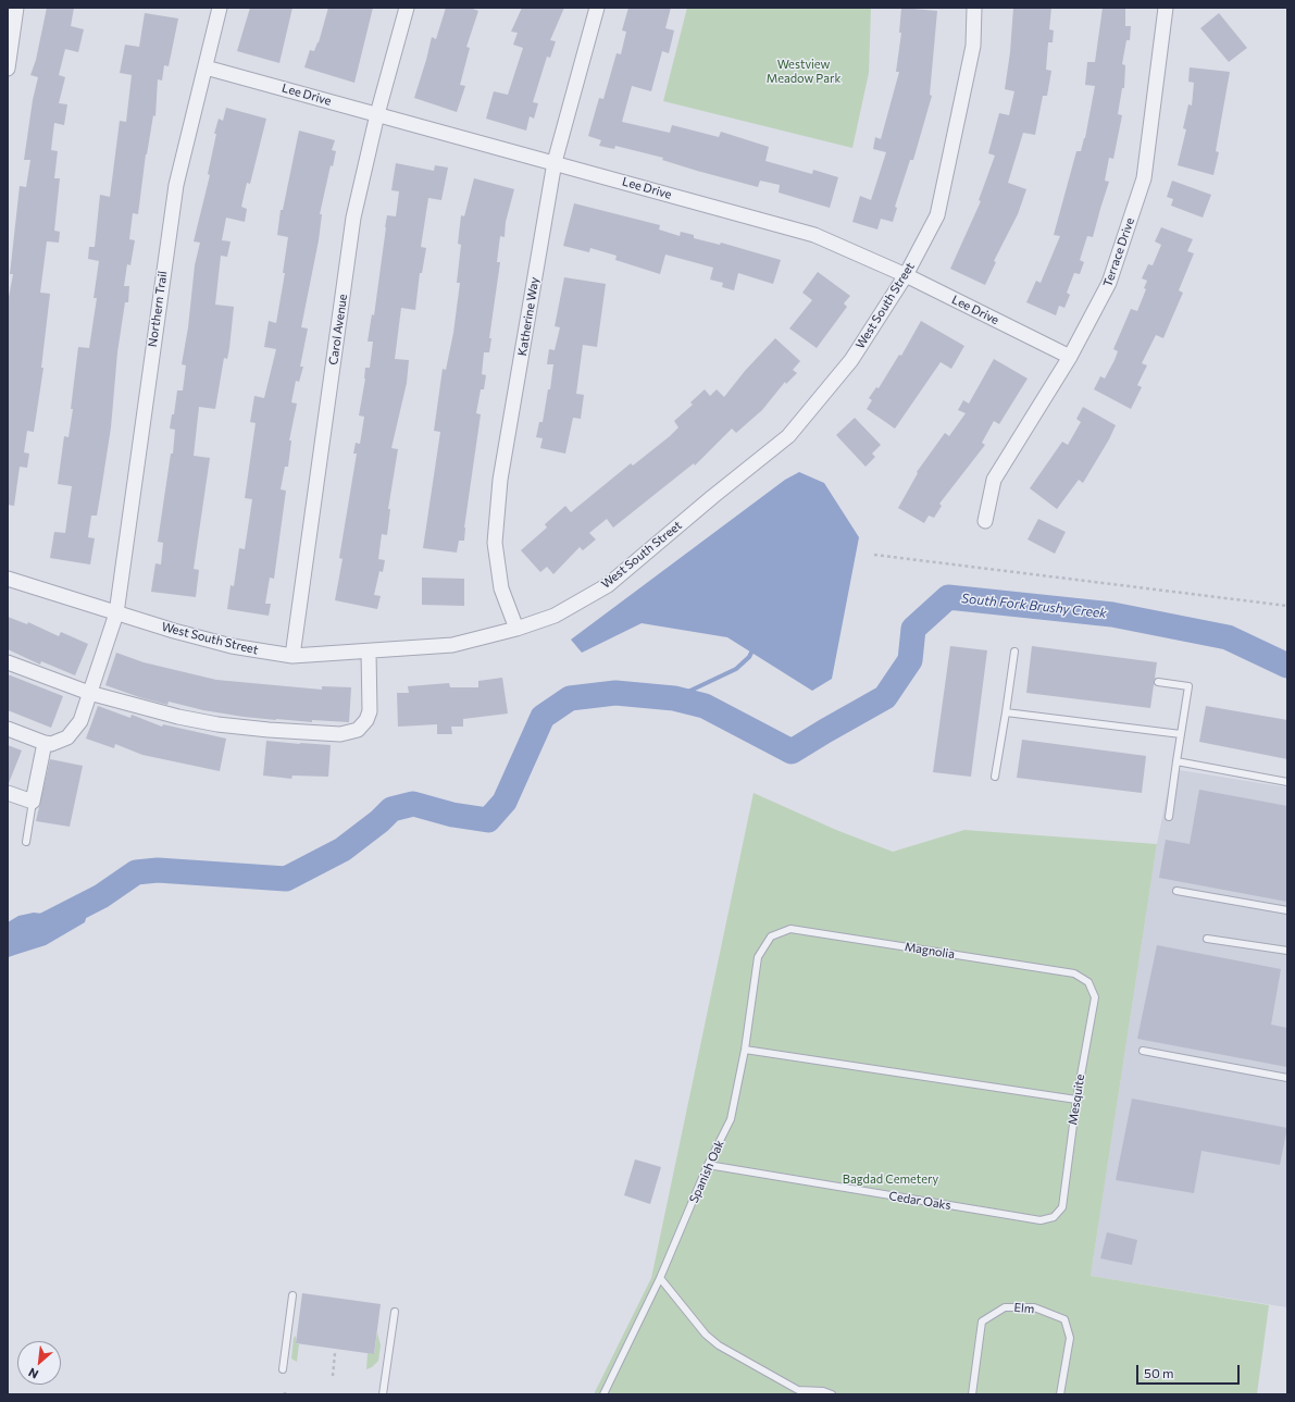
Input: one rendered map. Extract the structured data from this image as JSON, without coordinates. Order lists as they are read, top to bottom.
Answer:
{
  "streets": {
    "street": [
      "Lee Drive",
      "Terrace Drive",
      "West South Street",
      "Northern Trail",
      "Katherine Way",
      "Carol Avenue"
    ],
    "lane": [
      "Magnolia",
      "Mesquite",
      "Spanish Oak",
      "Cedar Oaks",
      "Elm"
    ]
  },
  "crossings": [
    ["Lee Drive", "Terrace Drive"],
    ["Lee Drive", "West South Street"],
    ["Lee Drive", "Northern Trail"],
    ["Lee Drive", "Katherine Way"],
    ["Lee Drive", "Carol Avenue"],
    ["West South Street", "Northern Trail"],
    ["West South Street", "Katherine Way"],
    ["West South Street", "Carol Avenue"],
    ["Magnolia", "Mesquite"],
    ["Magnolia", "Spanish Oak"],
    ["Mesquite", "Cedar Oaks"],
    ["Spanish Oak", "Cedar Oaks"]
  ],
  "water": ["South Fork Brushy Creek"],
  "parks": ["Westview Meadow Park", "Bagdad Cemetery"],
  "scale_bar": "50 m",
  "north": "bottom left"
}
